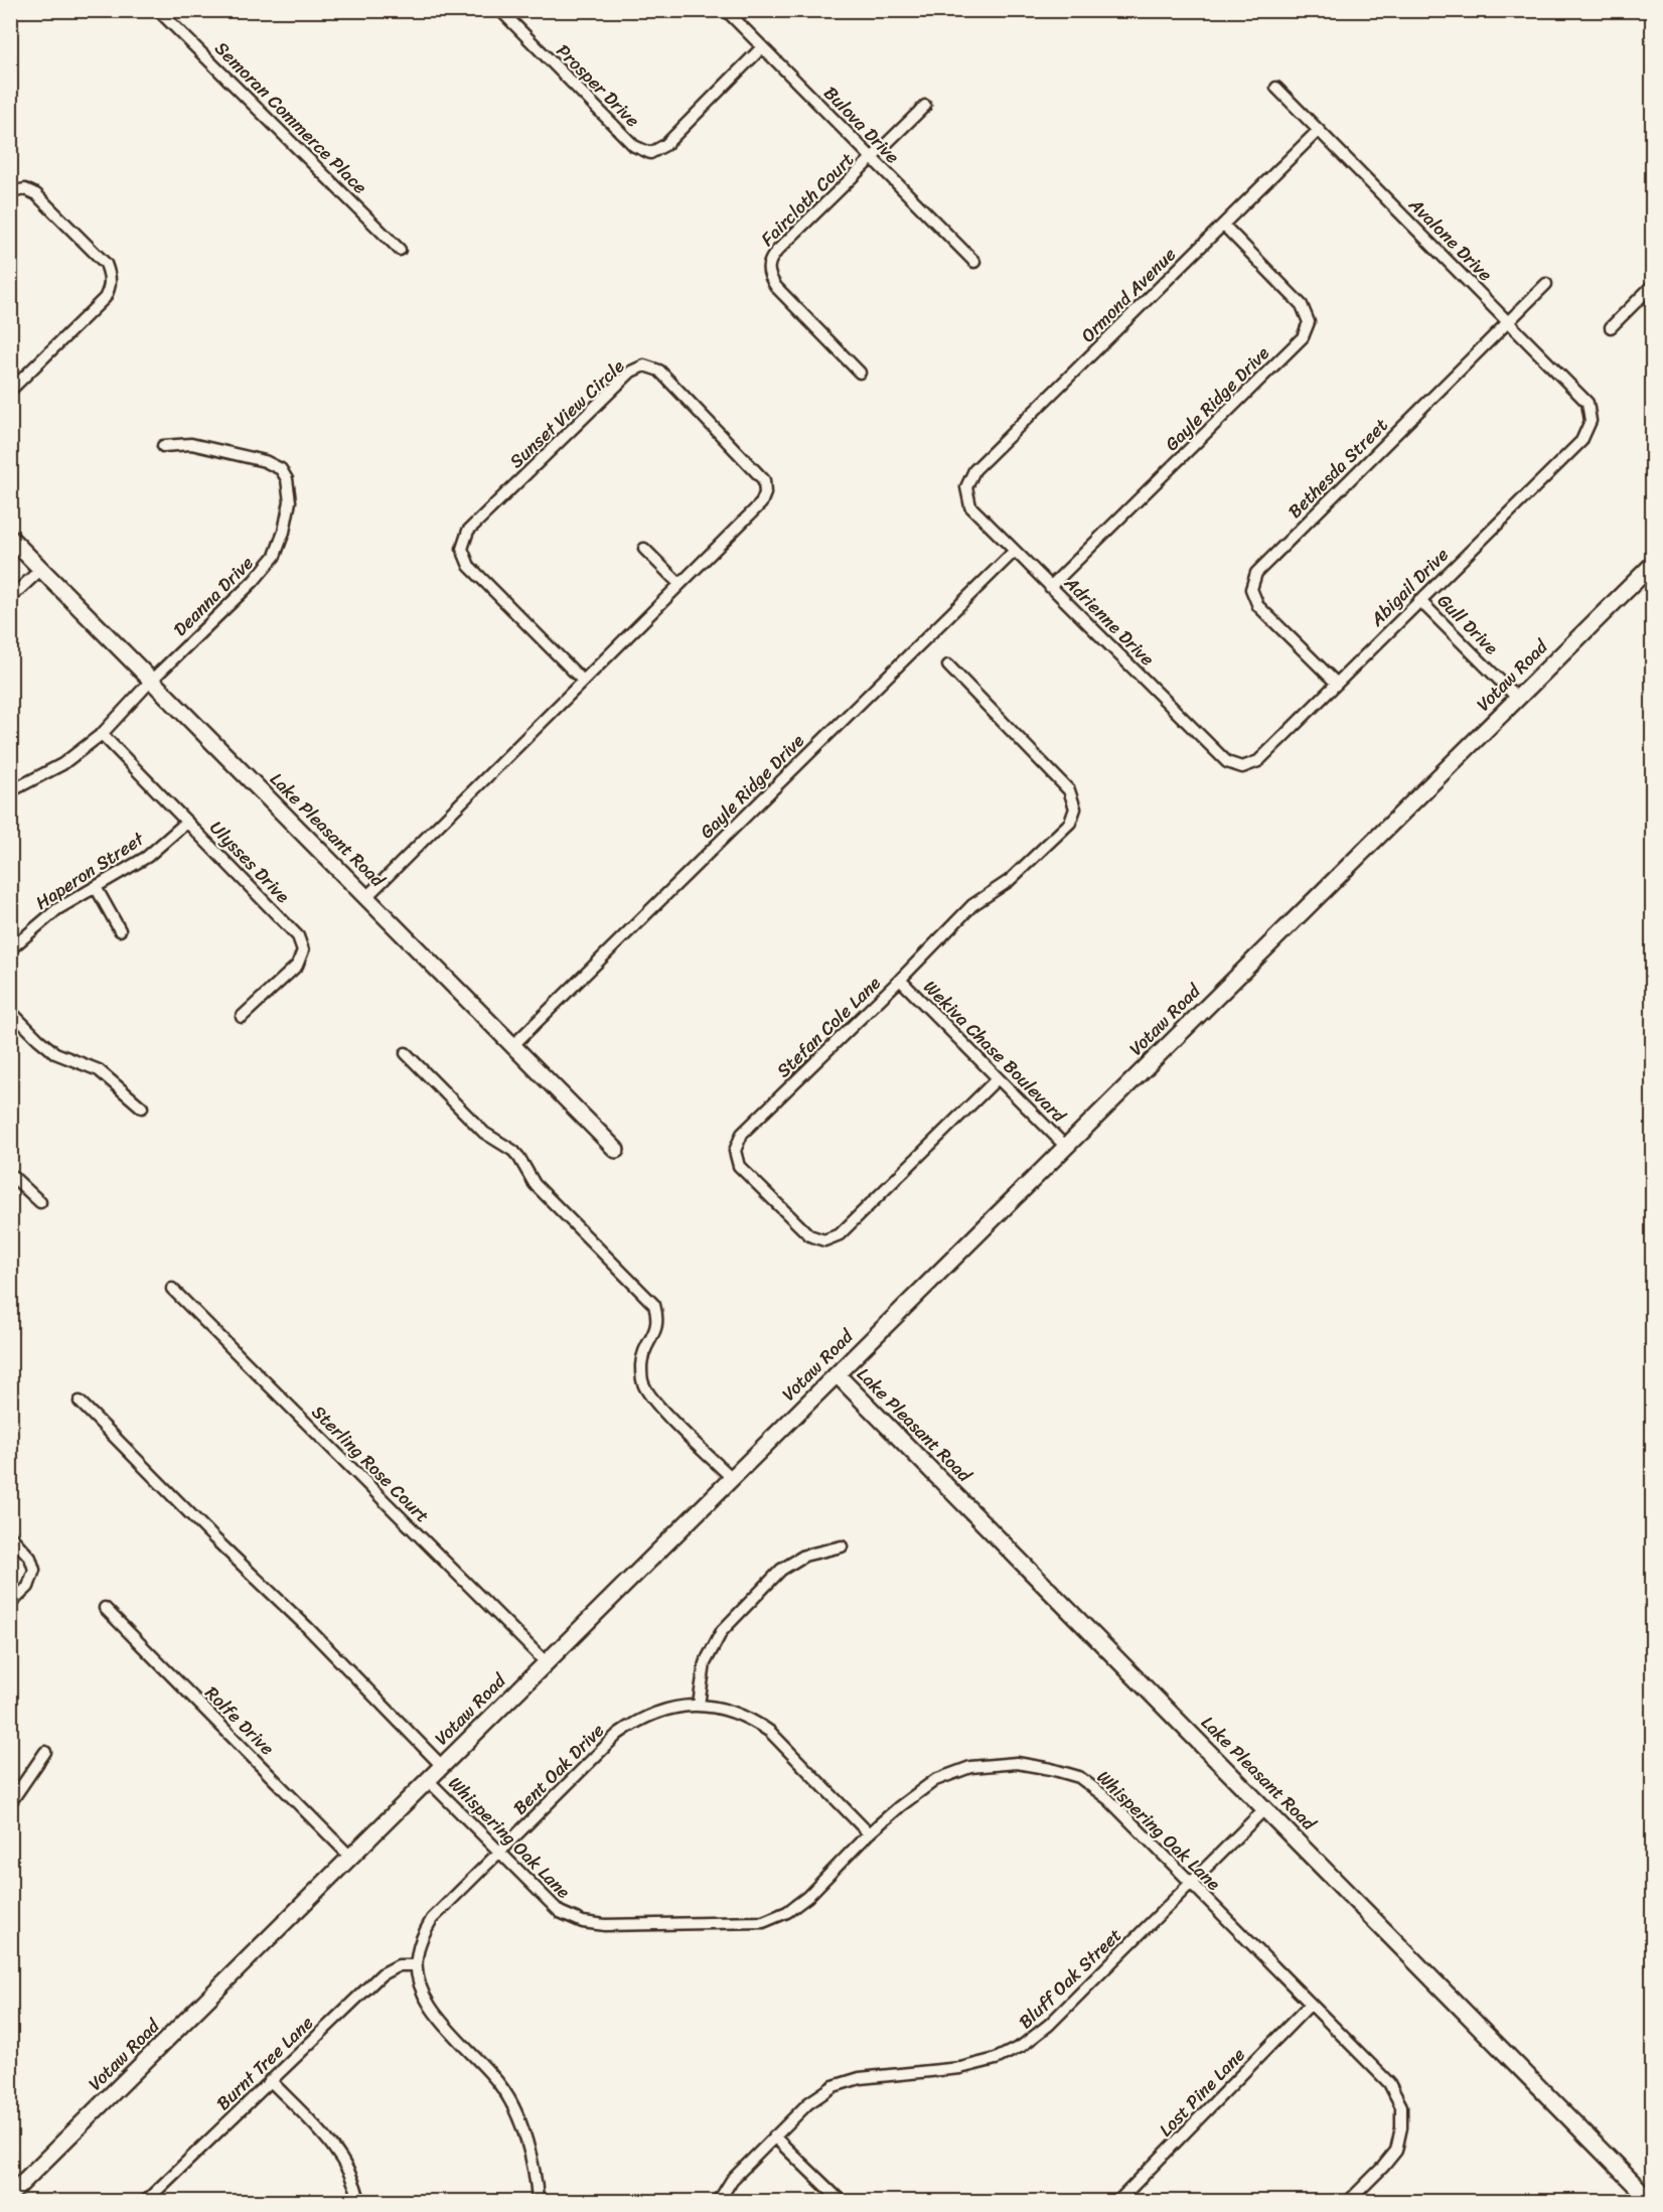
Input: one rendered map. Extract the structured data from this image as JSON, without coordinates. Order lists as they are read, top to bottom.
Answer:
{
  "streets": {
    "street": [
      "Prosper Drive",
      "Semoran Commerce Place",
      "Bulova Drive",
      "Faircloth Court",
      "Avalone Drive",
      "Ormond Avenue",
      "Gayle Ridge Drive",
      "Sunset View Circle",
      "Bethesda Street",
      "Abigail Drive",
      "Deanna Drive",
      "Adrienne Drive",
      "Gull Drive",
      "Votaw Road",
      "Lake Pleasant Road",
      "Ulysses Drive",
      "Haperon Street",
      "Stefan Cole Lane",
      "Wekiva Chase Boulevard",
      "Sterling Rose Court",
      "Rolfe Drive",
      "Bent Oak Drive",
      "Whispering Oak Lane",
      "Bluff Oak Street",
      "Burnt Tree Lane",
      "Lost Pine Lane"
    ]
  },
  "crossings": [
    ["Prosper Drive", "Bulova Drive"],
    ["Bulova Drive", "Faircloth Court"],
    ["Avalone Drive", "Ormond Avenue"],
    ["Avalone Drive", "Bethesda Street"],
    ["Avalone Drive", "Abigail Drive"],
    ["Ormond Avenue", "Gayle Ridge Drive"],
    ["Ormond Avenue", "Adrienne Drive"],
    ["Gayle Ridge Drive", "Adrienne Drive"],
    ["Gayle Ridge Drive", "Lake Pleasant Road"],
    ["Sunset View Circle", "Lake Pleasant Road"],
    ["Bethesda Street", "Abigail Drive"],
    ["Abigail Drive", "Adrienne Drive"],
    ["Abigail Drive", "Gull Drive"],
    ["Deanna Drive", "Lake Pleasant Road"],
    ["Deanna Drive", "Ulysses Drive"],
    ["Gull Drive", "Votaw Road"],
    ["Votaw Road", "Lake Pleasant Road"],
    ["Votaw Road", "Wekiva Chase Boulevard"],
    ["Votaw Road", "Sterling Rose Court"],
    ["Votaw Road", "Rolfe Drive"],
    ["Votaw Road", "Whispering Oak Lane"],
    ["Lake Pleasant Road", "Bluff Oak Street"],
    ["Ulysses Drive", "Haperon Street"],
    ["Stefan Cole Lane", "Wekiva Chase Boulevard"],
    ["Bent Oak Drive", "Whispering Oak Lane"],
    ["Bent Oak Drive", "Burnt Tree Lane"],
    ["Whispering Oak Lane", "Bluff Oak Street"],
    ["Whispering Oak Lane", "Lost Pine Lane"]
  ]
}
